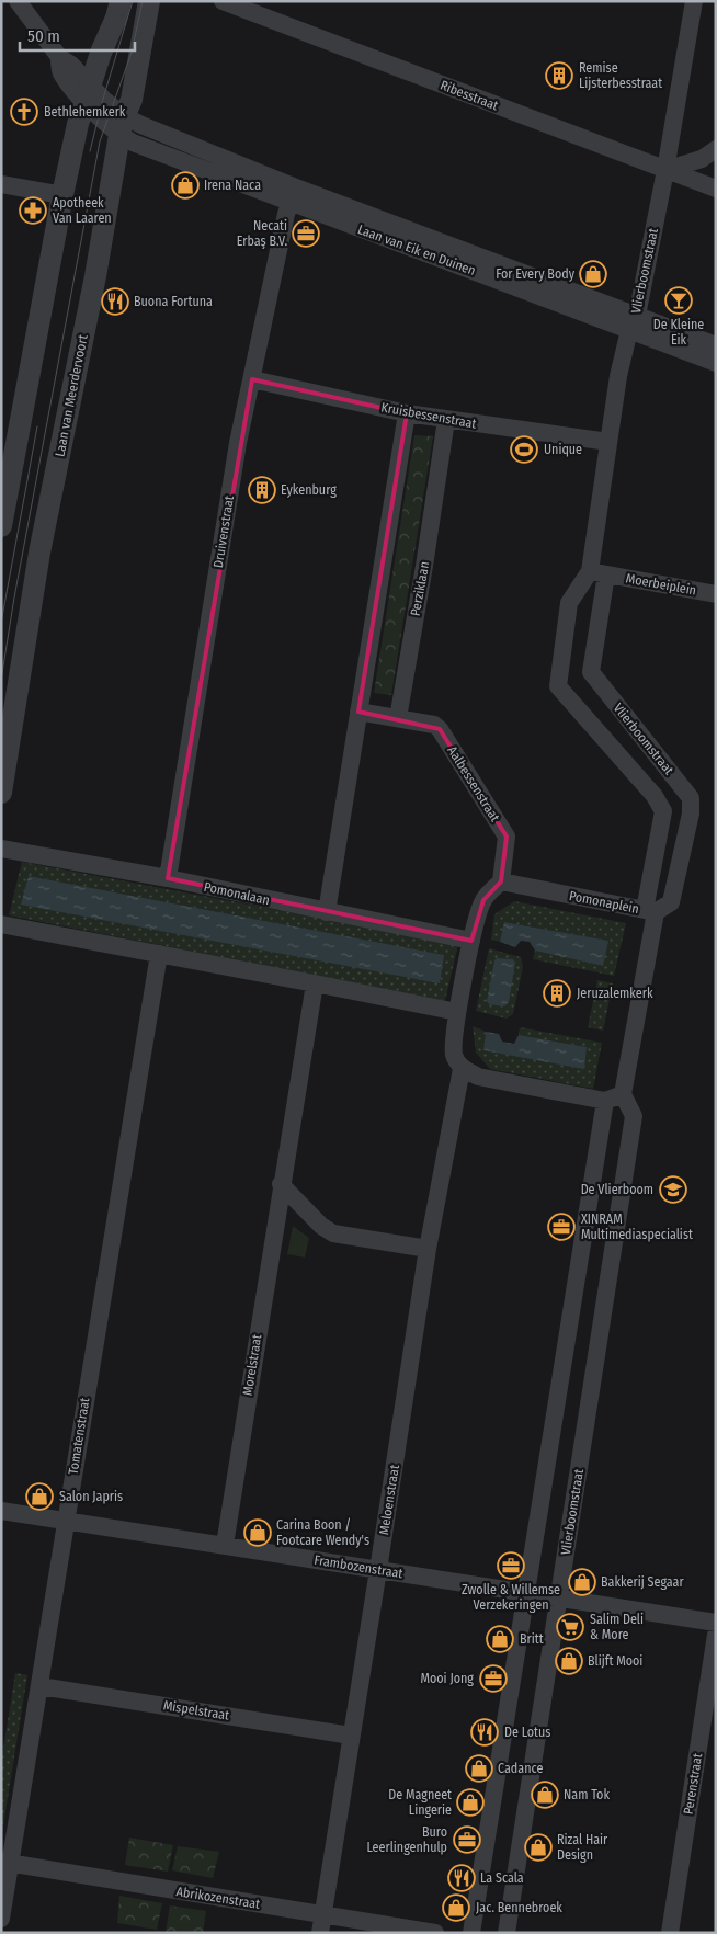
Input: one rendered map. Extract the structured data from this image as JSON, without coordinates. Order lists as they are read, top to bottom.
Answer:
{
  "streets": {
    "street": [
      "Ribesstraat",
      "Laan van Eik en Duinen",
      "Vlierboomstraat",
      "Laan van Meerdervoort",
      "Kruisbessenstraat",
      "Druivenstraat",
      "Moerbeiplein",
      "Perziklaan",
      "Aalbessenstraat",
      "Pomonalaan",
      "Pomonaplein",
      "Morelstraat",
      "Tomatenstraat",
      "Meloenstraat",
      "Frambozenstraat",
      "Mispelstraat",
      "Perenstraat",
      "Abrikozenstraat"
    ]
  },
  "crossings": [
    ["Ribesstraat", "Vlierboomstraat"],
    ["Laan van Eik en Duinen", "Vlierboomstraat"],
    ["Laan van Eik en Duinen", "Laan van Meerdervoort"],
    ["Laan van Eik en Duinen", "Druivenstraat"],
    ["Vlierboomstraat", "Kruisbessenstraat"],
    ["Vlierboomstraat", "Moerbeiplein"],
    ["Vlierboomstraat", "Pomonaplein"],
    ["Vlierboomstraat", "Frambozenstraat"],
    ["Kruisbessenstraat", "Druivenstraat"],
    ["Kruisbessenstraat", "Perziklaan"],
    ["Druivenstraat", "Pomonalaan"],
    ["Perziklaan", "Aalbessenstraat"],
    ["Aalbessenstraat", "Pomonaplein"],
    ["Morelstraat", "Frambozenstraat"],
    ["Tomatenstraat", "Frambozenstraat"],
    ["Tomatenstraat", "Mispelstraat"],
    ["Tomatenstraat", "Abrikozenstraat"],
    ["Meloenstraat", "Frambozenstraat"],
    ["Meloenstraat", "Mispelstraat"],
    ["Meloenstraat", "Abrikozenstraat"]
  ],
  "places": {
    "building": ["Remise Lijsterbesstraat", "Eykenburg", "Jeruzalemkerk"],
    "church": ["Bethlehemkerk"],
    "shop": [
      "Irena Naca",
      "For Every Body",
      "Salon Japris",
      "Carina Boon / Footcare Wendy's",
      "Bakkerij Segaar",
      "Britt",
      "Blijft Mooi",
      "Cadance",
      "Nam Tok",
      "De Magneet Lingerie",
      "Rizal Hair Design",
      "Jac. Bennebroek"
    ],
    "pharmacy": ["Apotheek Van Laaren"],
    "office": [
      "Necati Erbaş B.V.",
      "XINRAM Multimediaspecialist",
      "Zwolle & Willemse Verzekeringen",
      "Mooi Jong",
      "Buro Leerlingenhulp"
    ],
    "bar": ["De Kleine Eik"],
    "restaurant": ["Buona Fortuna", "De Lotus", "La Scala"],
    "sports": ["Unique"],
    "school or university": ["De Vlierboom"],
    "supermarket": ["Salim Deli & More"]
  },
  "scale_bar": "50 m"
}
